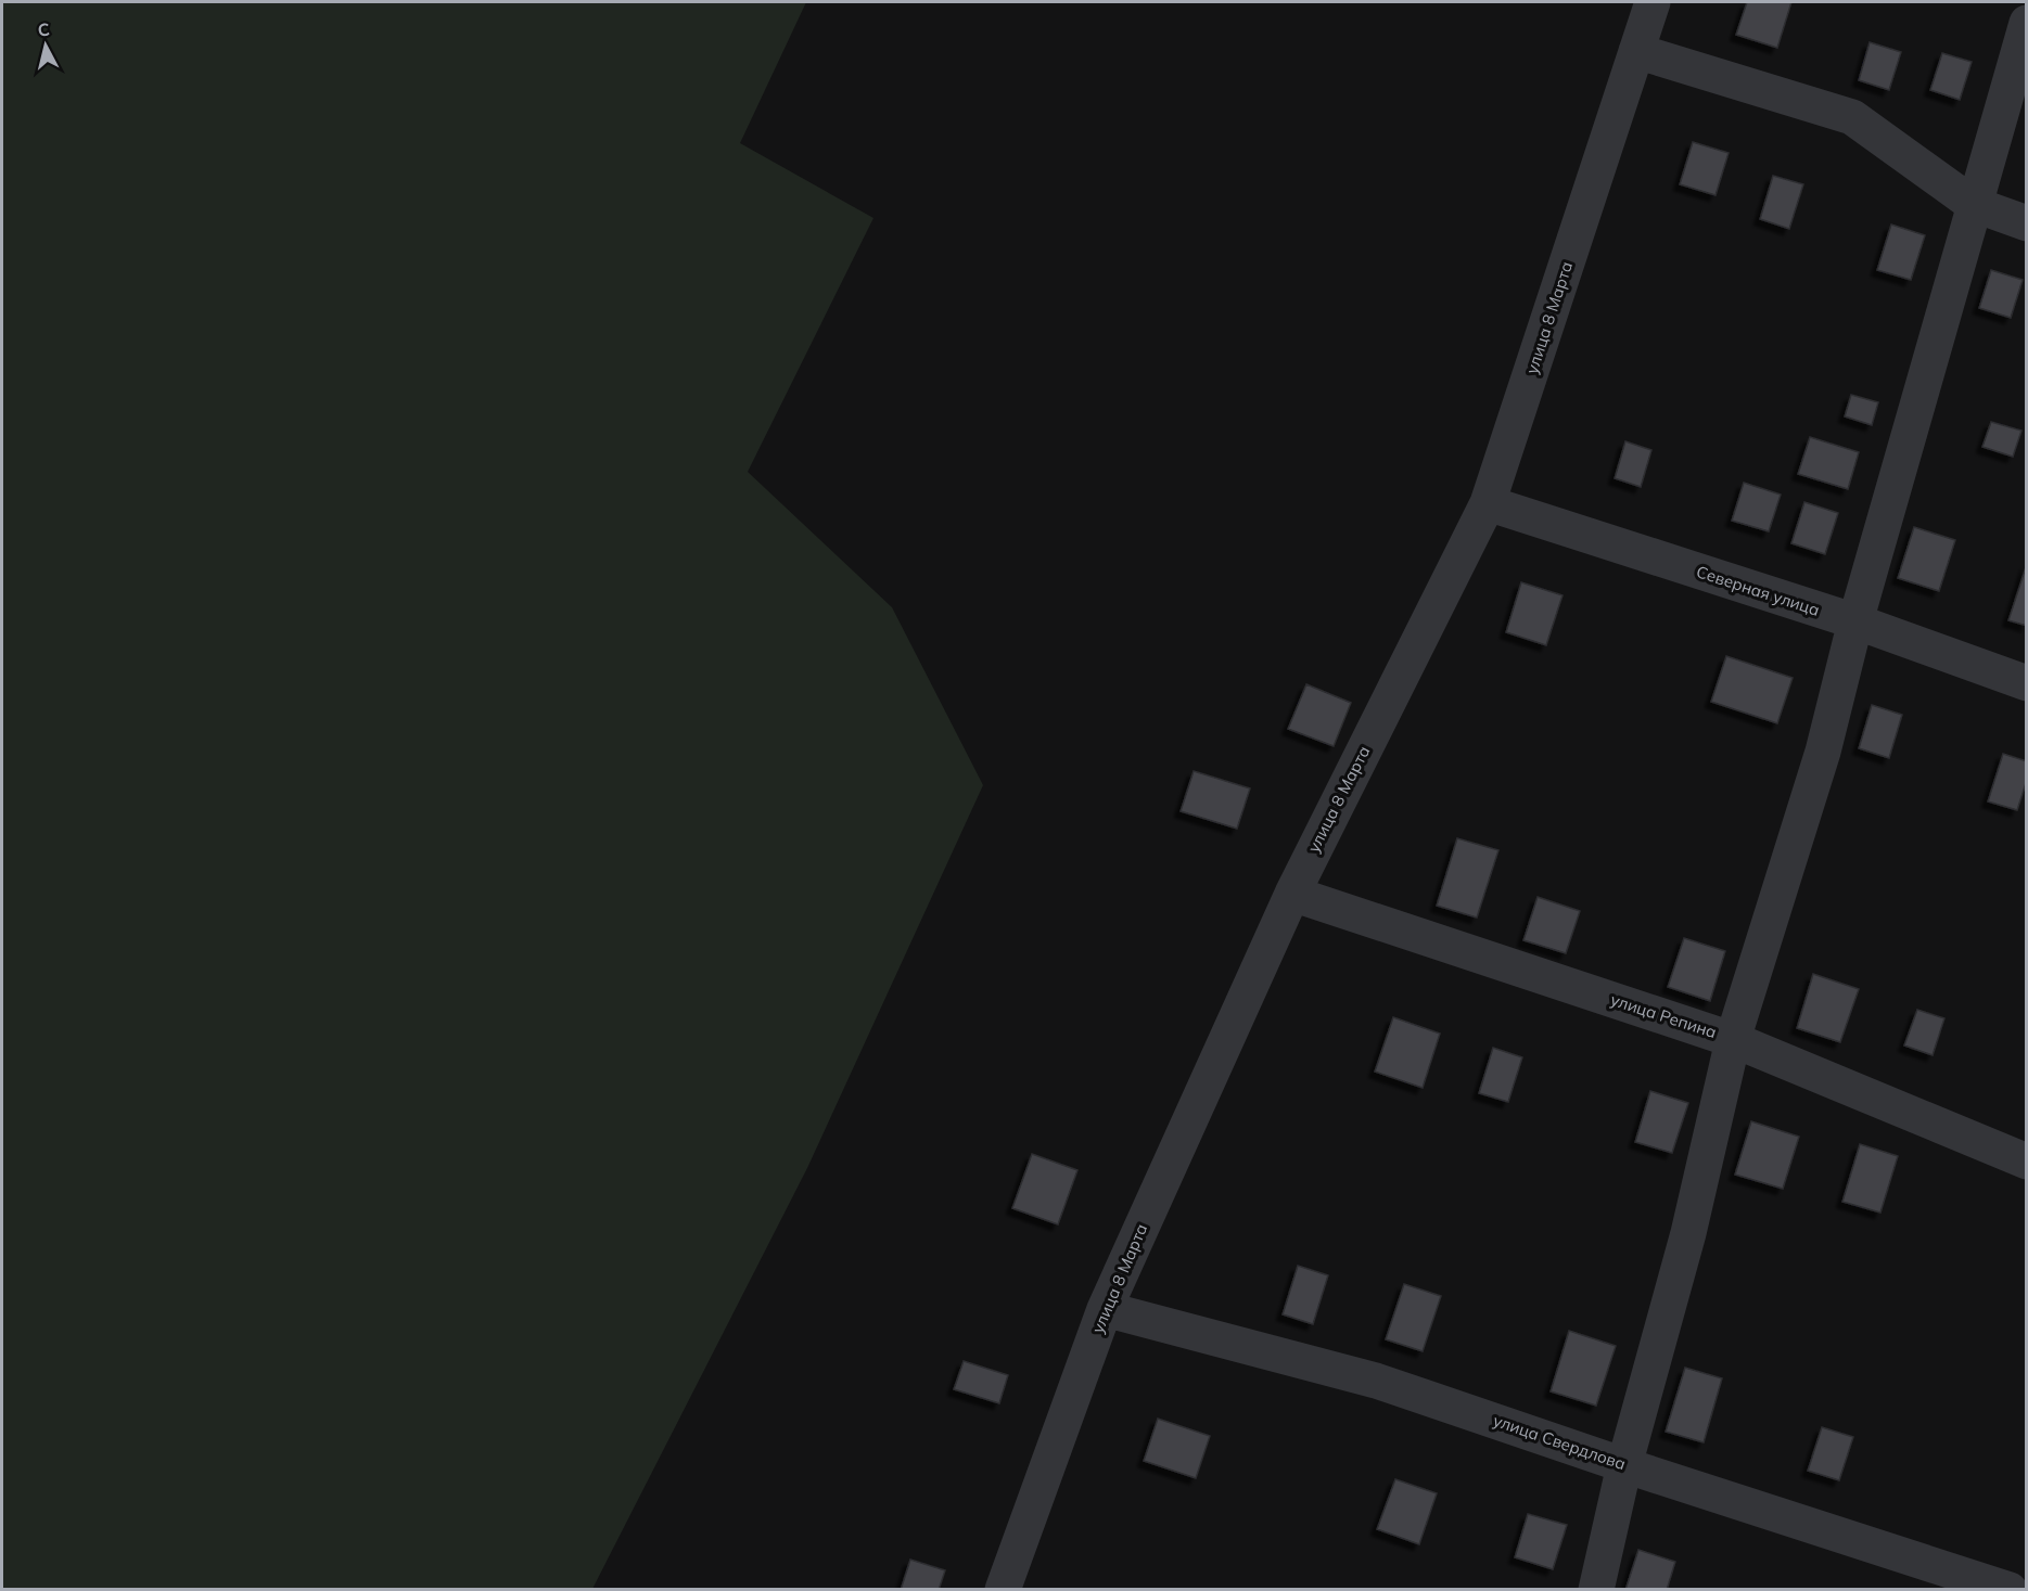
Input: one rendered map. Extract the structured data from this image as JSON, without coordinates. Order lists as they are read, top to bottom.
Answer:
{
  "streets": {
    "street": [
      "улица 8 Марта",
      "Северная улица",
      "улица Репина",
      "улица Свердлова"
    ]
  },
  "crossings": [
    ["улица 8 Марта", "Северная улица"],
    ["улица 8 Марта", "улица Репина"],
    ["улица 8 Марта", "улица Свердлова"]
  ],
  "north": "top"
}
